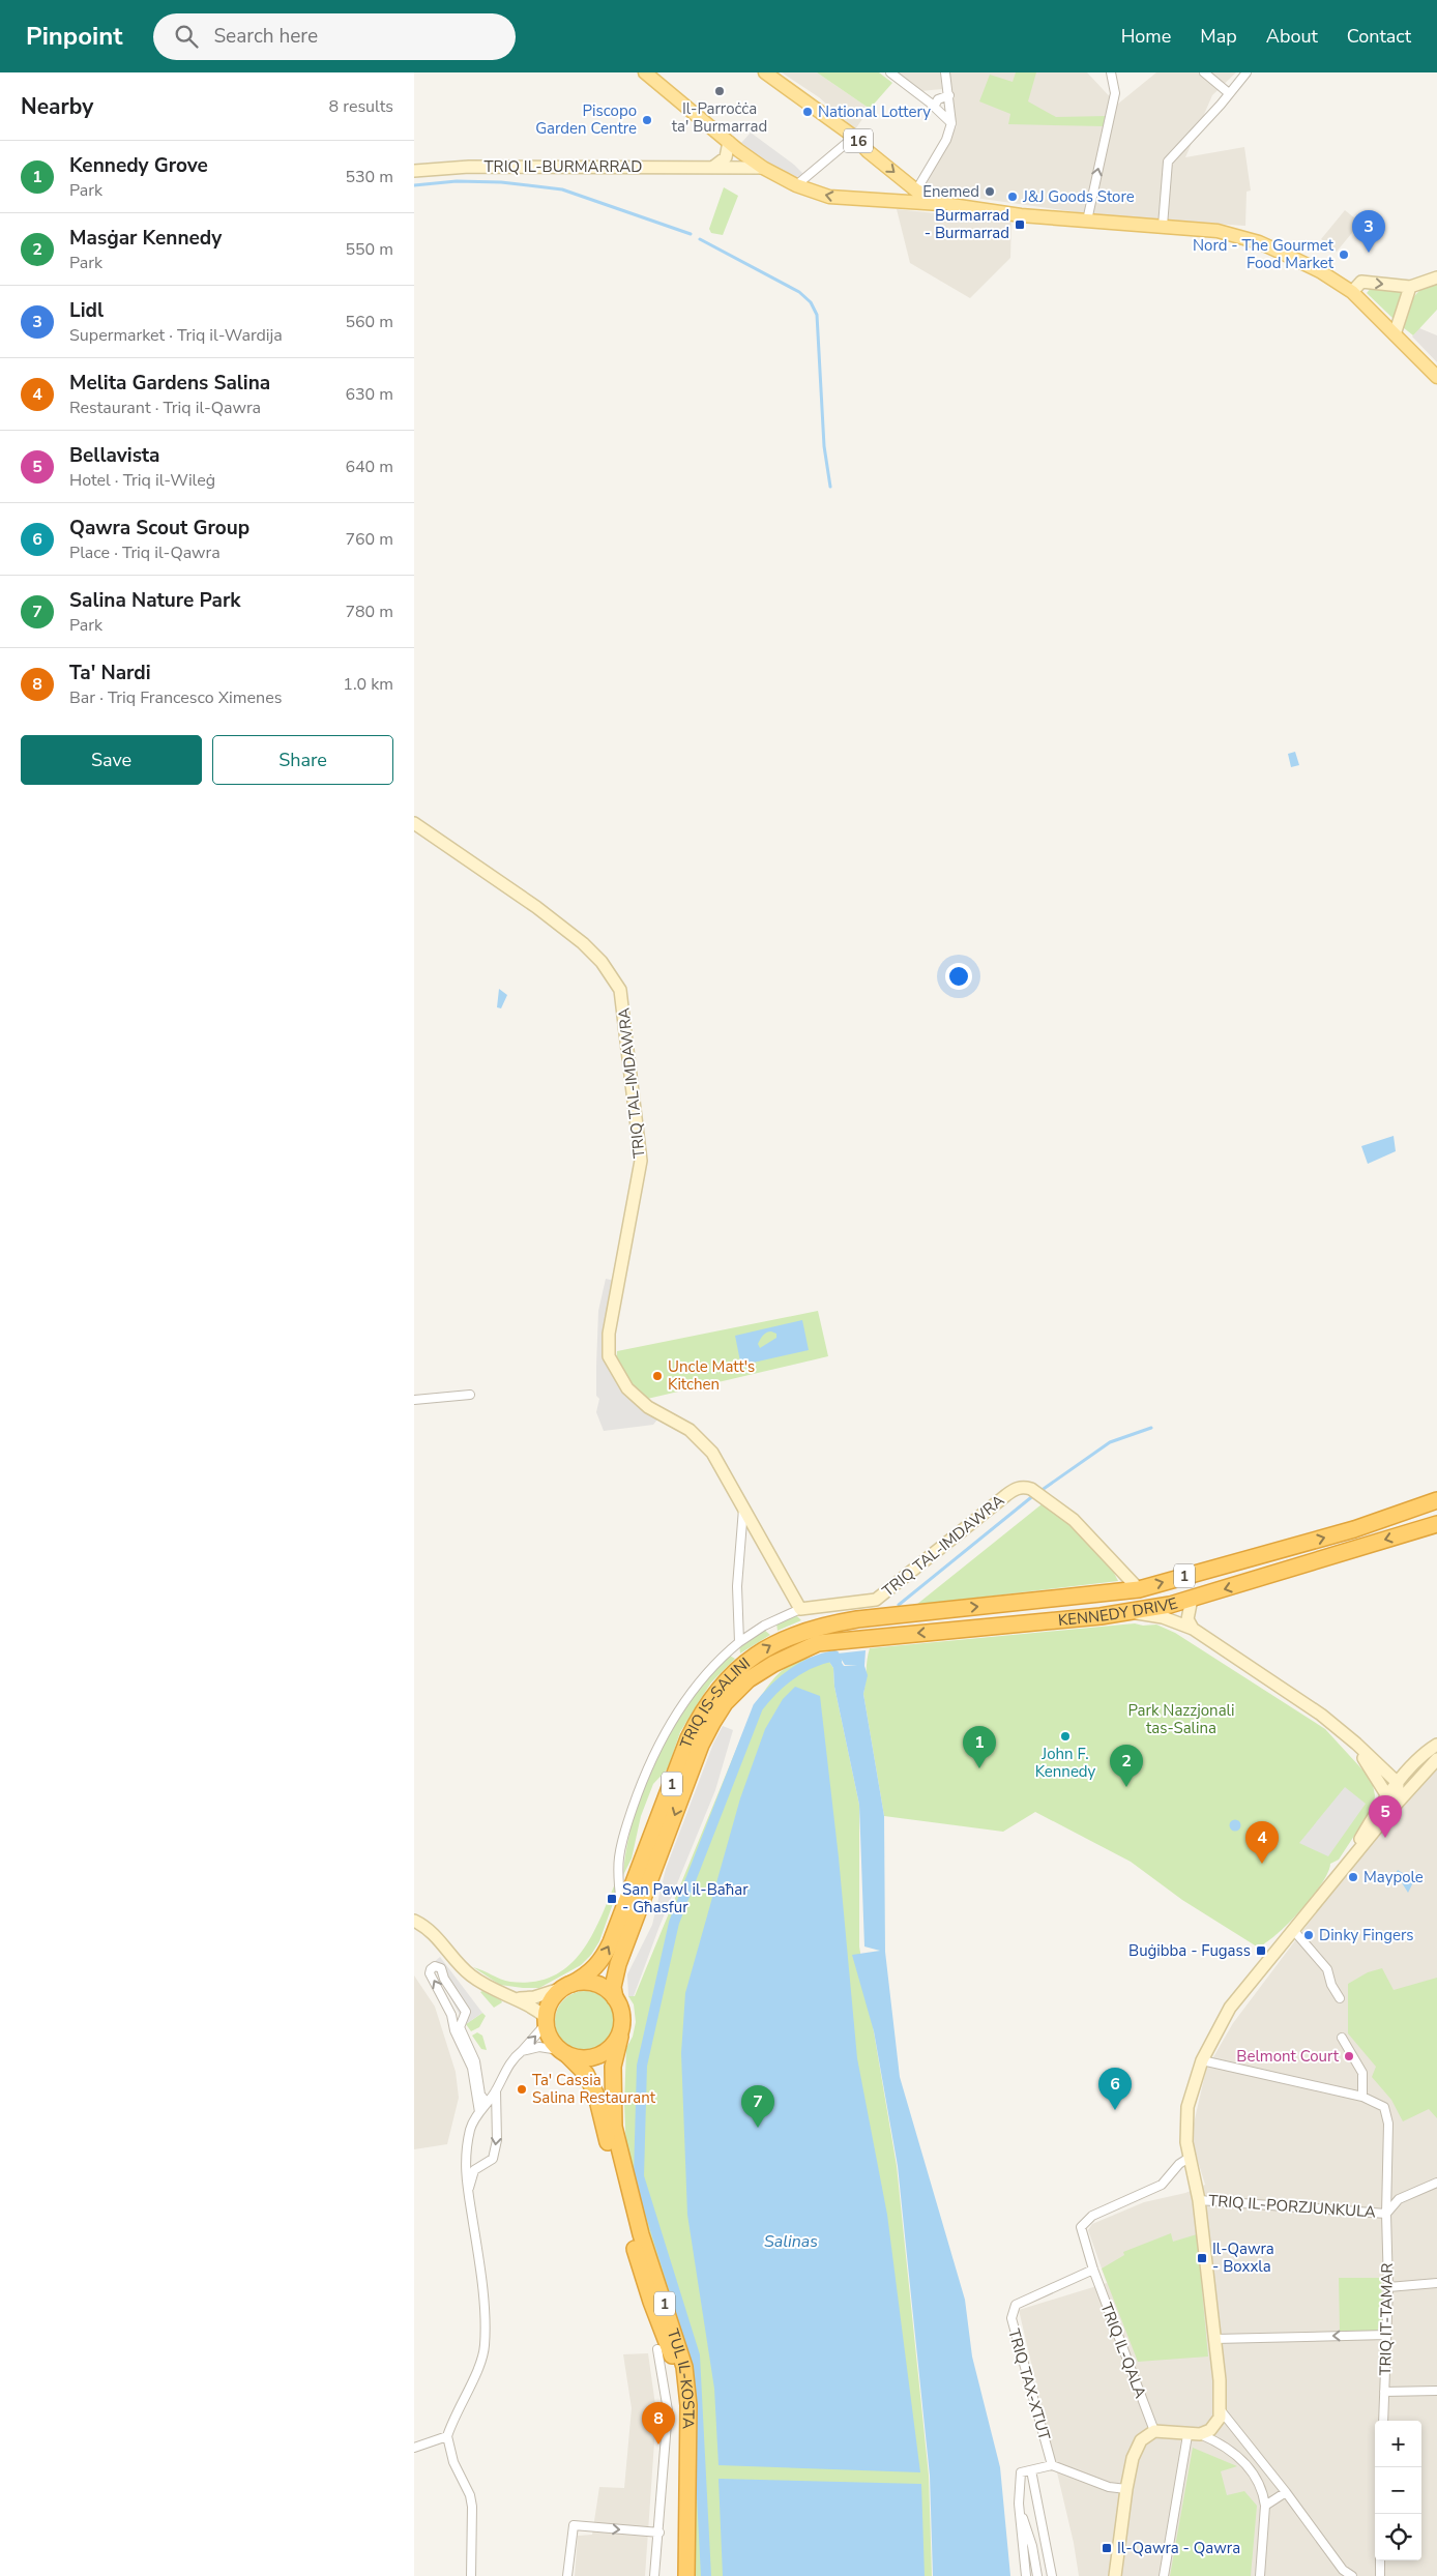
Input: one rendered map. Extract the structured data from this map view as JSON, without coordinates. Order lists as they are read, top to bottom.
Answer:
{
  "streets": {
    "highway": [
      "1",
      "KENNEDY DRIVE",
      "TRIQ IS-SALINI",
      "TUL IL-KOSTA"
    ],
    "main road": ["16"],
    "street": [
      "TRIQ IL-BURMARRAD",
      "TRIQ TAL-IMDAWRA",
      "TRIQ IL-PORZJUNKULA",
      "TRIQ IT-TAMAR",
      "TRIQ IL-QALA",
      "TRIQ TAX-XTUT"
    ]
  },
  "crossings": [
    ["16", "TRIQ IL-BURMARRAD"],
    ["TRIQ TAL-IMDAWRA", "KENNEDY DRIVE"],
    ["TRIQ TAL-IMDAWRA", "TRIQ IS-SALINI"],
    ["1", "TRIQ IS-SALINI"],
    ["1", "TUL IL-KOSTA"],
    ["KENNEDY DRIVE", "TRIQ IS-SALINI"],
    ["TRIQ IS-SALINI", "TUL IL-KOSTA"],
    ["TRIQ IL-PORZJUNKULA", "TRIQ IT-TAMAR"],
    ["TRIQ IL-QALA", "TRIQ TAX-XTUT"]
  ],
  "water": ["Salinas"],
  "parks": ["Park Nazzjonali tas-Salina"],
  "places": {
    "other": [
      "Il-Parroċċa ta' Burmarrad",
      "National Lottery",
      "Piscopo Garden Centre",
      "Enemed",
      "J&J Goods Store",
      "Nord - The Gourmet Food Market",
      "Uncle Matt's Kitchen",
      "John F. Kennedy",
      "Maypole",
      "Dinky Fingers",
      "Belmont Court",
      "Ta' Cassia Salina Restaurant"
    ],
    "transit": [
      "Burmarrad - Burmarrad",
      "San Pawl il-Baħar - Għasfur",
      "Buġibba - Fugass",
      "Il-Qawra - Boxxla",
      "Il-Qawra - Qawra"
    ]
  },
  "page": {
    "header": "Pinpoint",
    "search": "Search here",
    "nav": [
      "Home",
      "Map",
      "About",
      "Contact"
    ],
    "heading": ["Nearby", "8 results"],
    "list": [
      {
        "mark": "1",
        "name": "Kennedy Grove",
        "note": "Park",
        "value": "530 m"
      },
      {
        "mark": "2",
        "name": "Masġar Kennedy",
        "note": "Park",
        "value": "550 m"
      },
      {
        "mark": "3",
        "name": "Lidl",
        "note": "Supermarket · Triq il-Wardija",
        "value": "560 m"
      },
      {
        "mark": "4",
        "name": "Melita Gardens Salina",
        "note": "Restaurant · Triq il-Qawra",
        "value": "630 m"
      },
      {
        "mark": "5",
        "name": "Bellavista",
        "note": "Hotel · Triq il-Wileġ",
        "value": "640 m"
      },
      {
        "mark": "6",
        "name": "Qawra Scout Group",
        "note": "Place · Triq il-Qawra",
        "value": "760 m"
      },
      {
        "mark": "7",
        "name": "Salina Nature Park",
        "note": "Park",
        "value": "780 m"
      },
      {
        "mark": "8",
        "name": "Ta' Nardi",
        "note": "Bar · Triq Francesco Ximenes",
        "value": "1.0 km"
      }
    ],
    "pins": [
      "3",
      "1",
      "2",
      "5",
      "4",
      "6",
      "7",
      "8"
    ],
    "buttons": ["Save", "Share"],
    "map_buttons": ["+", "−"]
  }
}
